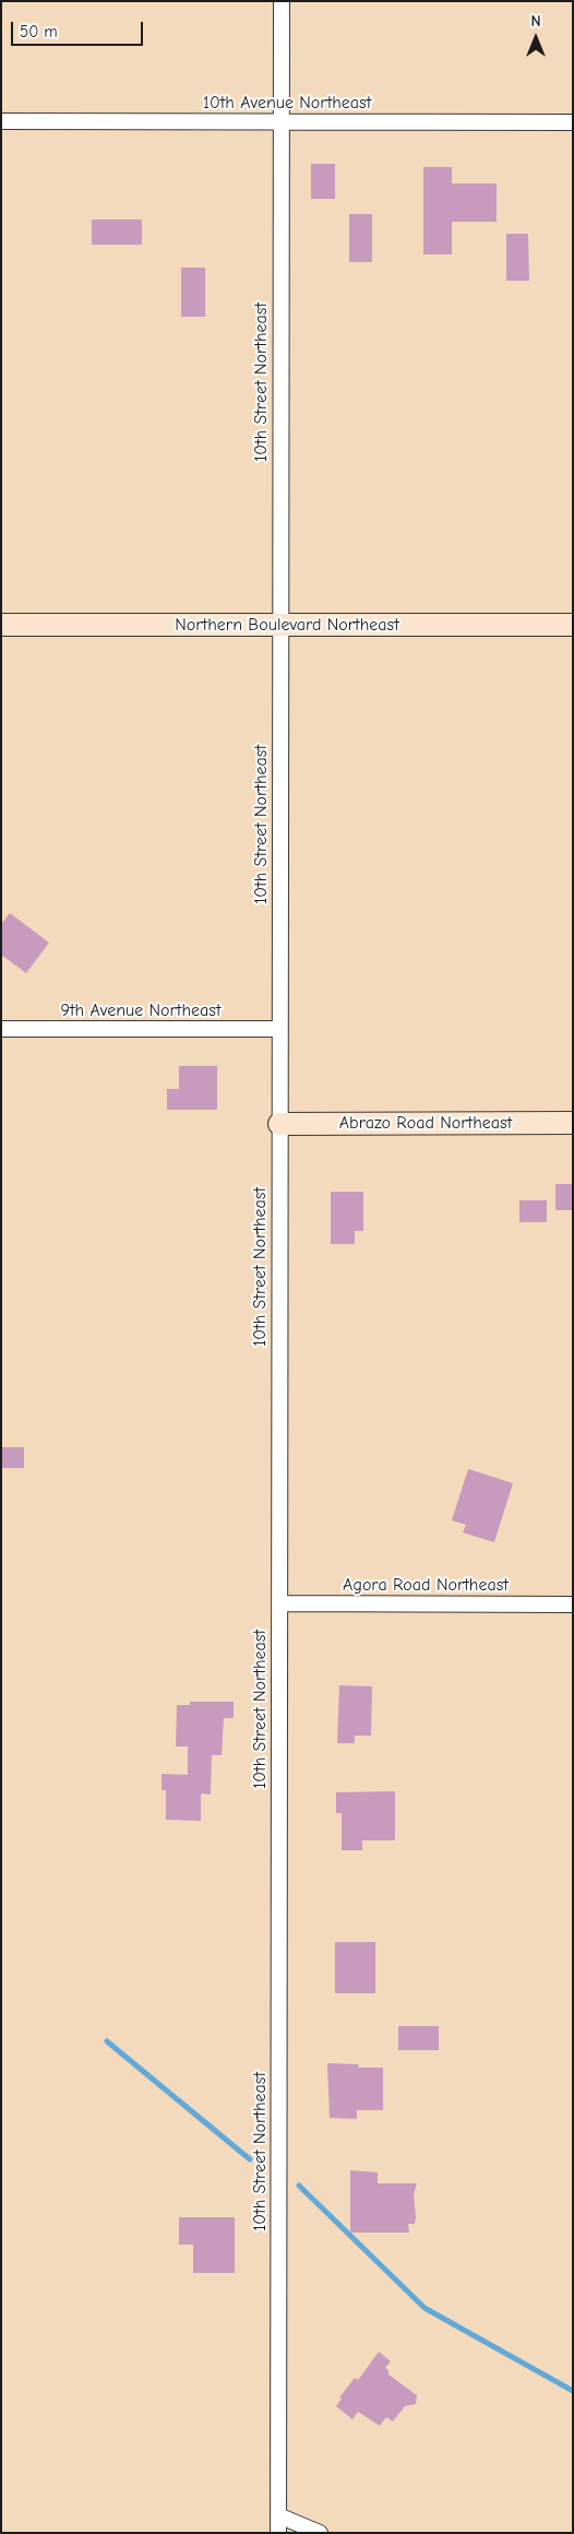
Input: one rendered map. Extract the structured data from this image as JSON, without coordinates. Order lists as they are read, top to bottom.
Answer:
{
  "streets": {
    "main road": ["Northern Boulevard Northeast", "Abrazo Road Northeast"],
    "street": [
      "10th Avenue Northeast",
      "10th Street Northeast",
      "9th Avenue Northeast",
      "Agora Road Northeast"
    ]
  },
  "crossings": [
    ["10th Avenue Northeast", "10th Street Northeast"],
    ["10th Street Northeast", "Northern Boulevard Northeast"],
    ["10th Street Northeast", "9th Avenue Northeast"],
    ["10th Street Northeast", "Abrazo Road Northeast"],
    ["10th Street Northeast", "Agora Road Northeast"]
  ],
  "scale_bar": "50 m",
  "north": "top"
}
